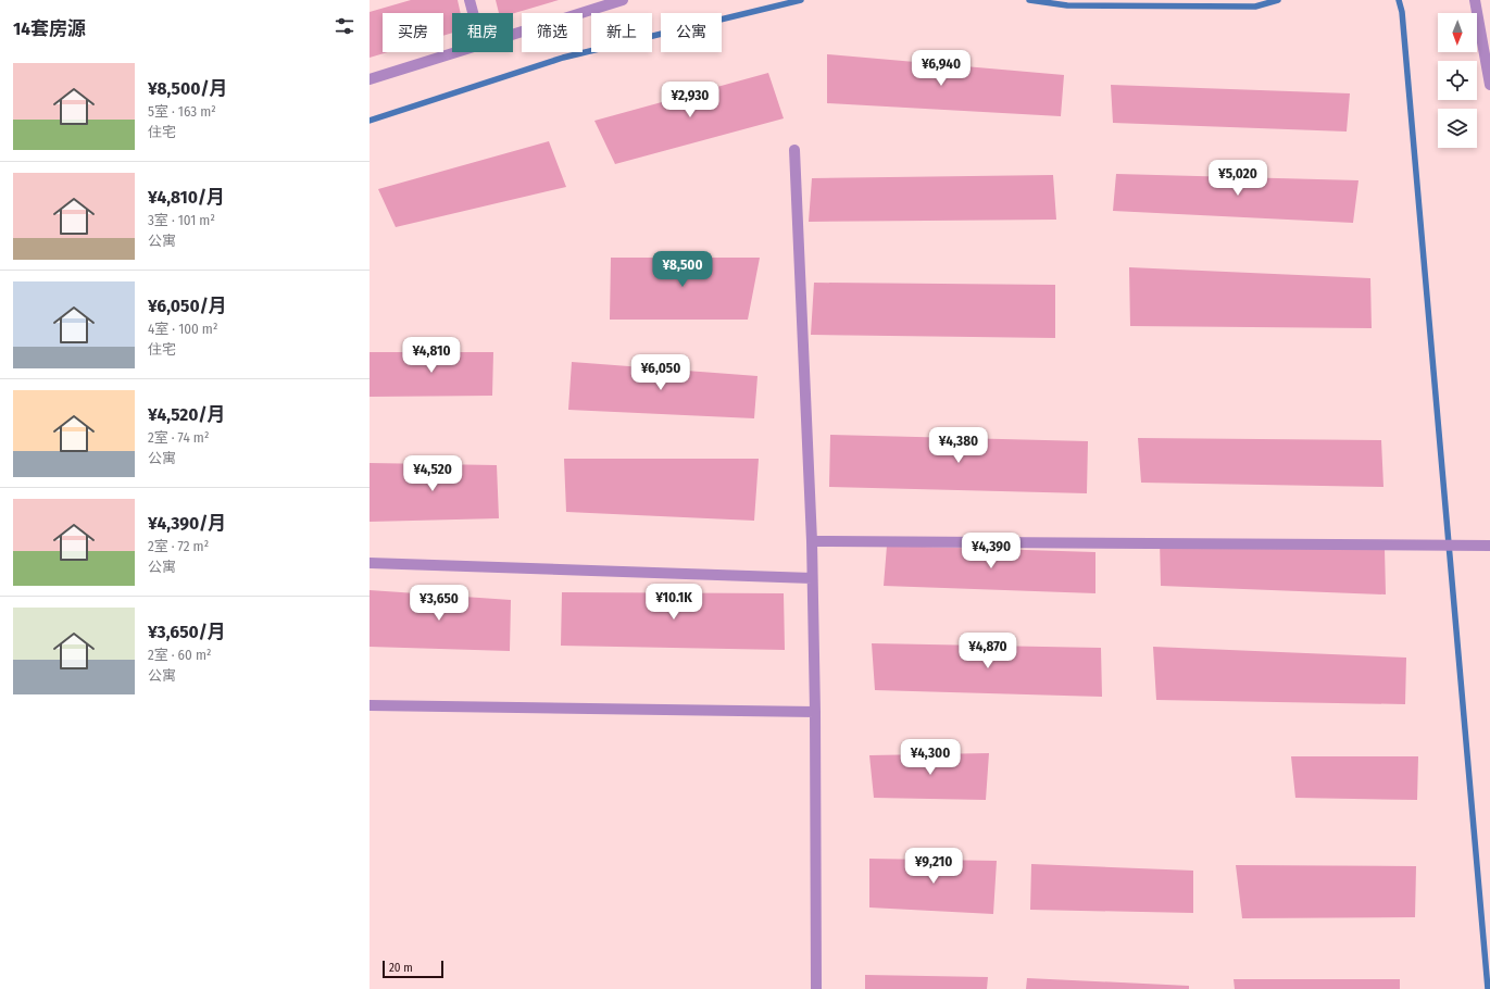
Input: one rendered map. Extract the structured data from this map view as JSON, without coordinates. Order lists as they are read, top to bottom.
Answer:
{
  "scale_bar": "20 m",
  "north": "bottom",
  "page": {
    "heading": "14套房源",
    "chip": [
      "买房",
      "租房",
      "筛选",
      "新上",
      "公寓"
    ],
    "price": [
      "¥6,940",
      "¥2,930",
      "¥5,020",
      "¥8,500",
      "¥4,810",
      "¥6,050",
      "¥4,380",
      "¥4,520",
      "¥4,390",
      "¥10.1K",
      "¥3,650",
      "¥4,870",
      "¥4,300",
      "¥9,210"
    ],
    "list": [
      {
        "name": "¥8,500/月",
        "note": "5室 · 163 m² · 住宅"
      },
      {
        "name": "¥4,810/月",
        "note": "3室 · 101 m² · 公寓"
      },
      {
        "name": "¥6,050/月",
        "note": "4室 · 100 m² · 住宅"
      },
      {
        "name": "¥4,520/月",
        "note": "2室 · 74 m² · 公寓"
      },
      {
        "name": "¥4,390/月",
        "note": "2室 · 72 m² · 公寓"
      },
      {
        "name": "¥3,650/月",
        "note": "2室 · 60 m² · 公寓"
      }
    ],
    "scale": "20 m"
  }
}
